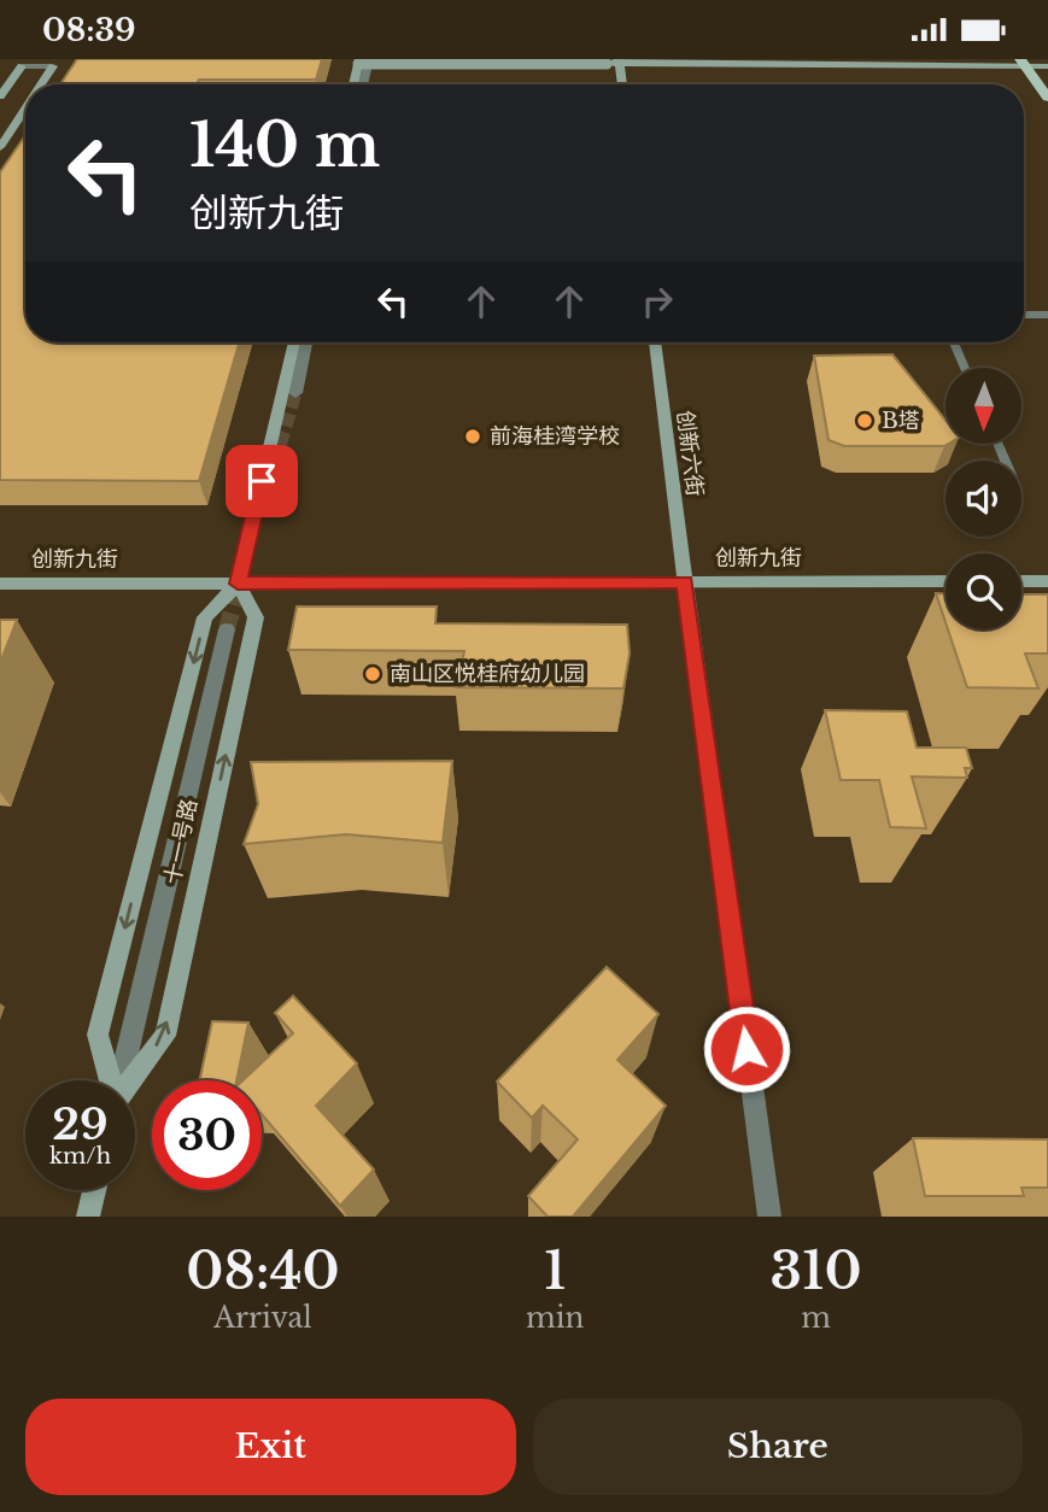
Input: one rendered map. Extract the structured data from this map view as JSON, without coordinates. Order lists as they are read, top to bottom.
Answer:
{
  "streets": {
    "street": ["创新六街", "创新九街", "十一号路"]
  },
  "crossings": [
    ["创新六街", "创新九街"],
    ["创新九街", "十一号路"]
  ],
  "places": ["B塔", "前海桂湾学校", "南山区悦桂府幼儿园"],
  "north": "bottom",
  "page": {
    "status": "08:39",
    "turn": ["140 m", "创新九街"],
    "speed": "29 km/h",
    "limit": "30",
    "eta": [
      "08:40",
      "Arrival",
      "1",
      "min",
      "310",
      "m"
    ],
    "buttons": ["Exit", "Share"]
  }
}
